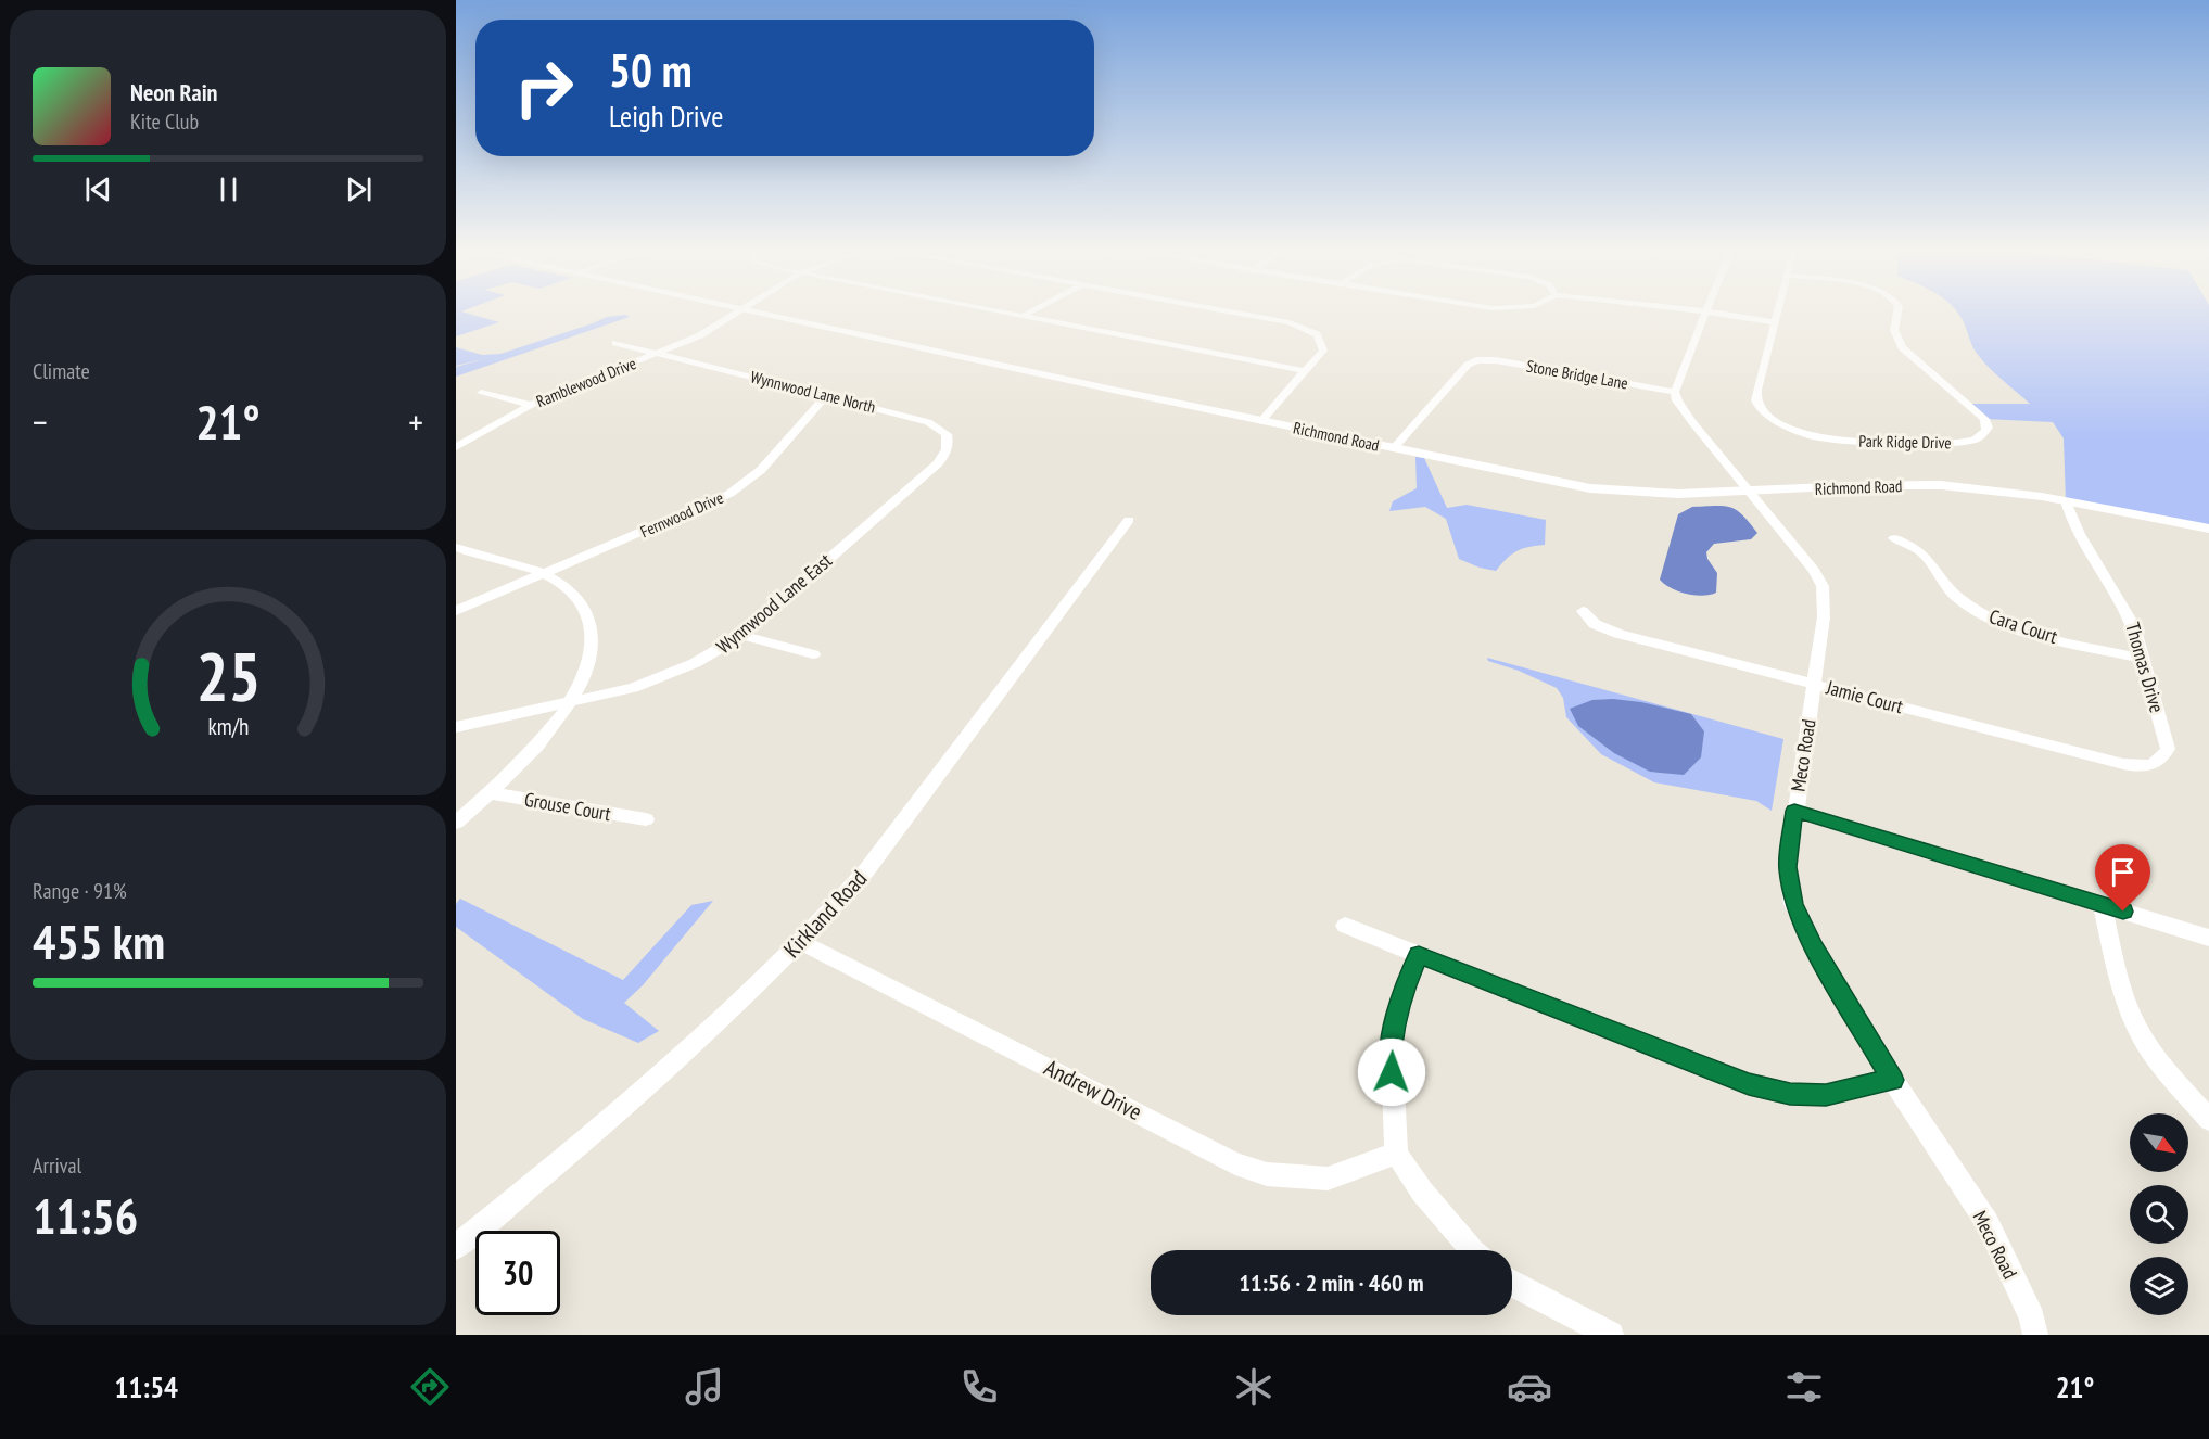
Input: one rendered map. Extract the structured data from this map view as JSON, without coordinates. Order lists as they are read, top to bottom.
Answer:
{
  "streets": {
    "street": [
      "Stone Bridge Lane",
      "Ramblewood Drive",
      "Wynnwood Lane North",
      "Richmond Road",
      "Park Ridge Drive",
      "Fernwood Drive",
      "Wynnwood Lane East",
      "Cara Court",
      "Thomas Drive",
      "Jamie Court",
      "Meco Road",
      "Grouse Court",
      "Kirkland Road",
      "Andrew Drive"
    ]
  },
  "crossings": [
    ["Stone Bridge Lane", "Richmond Road"],
    ["Stone Bridge Lane", "Meco Road"],
    ["Ramblewood Drive", "Wynnwood Lane North"],
    ["Wynnwood Lane North", "Fernwood Drive"],
    ["Wynnwood Lane North", "Wynnwood Lane East"],
    ["Richmond Road", "Thomas Drive"],
    ["Richmond Road", "Meco Road"],
    ["Cara Court", "Thomas Drive"],
    ["Thomas Drive", "Jamie Court"],
    ["Jamie Court", "Meco Road"],
    ["Kirkland Road", "Andrew Drive"]
  ],
  "north": "bottom right",
  "page": {
    "turn": ["50 m", "Leigh Drive"],
    "song": ["Neon Rain", "Kite Club"],
    "tile": [
      "Climate",
      ["Range · 91%", "455 km"],
      ["Arrival", "11:56"]
    ],
    "heat": ["−", "21°", "+"],
    "limit": "30",
    "trip": "11:56 · 2 min · 460 m",
    "tabs": ["11:54", "21°"],
    "gauge": ["25", "km/h"]
  }
}
